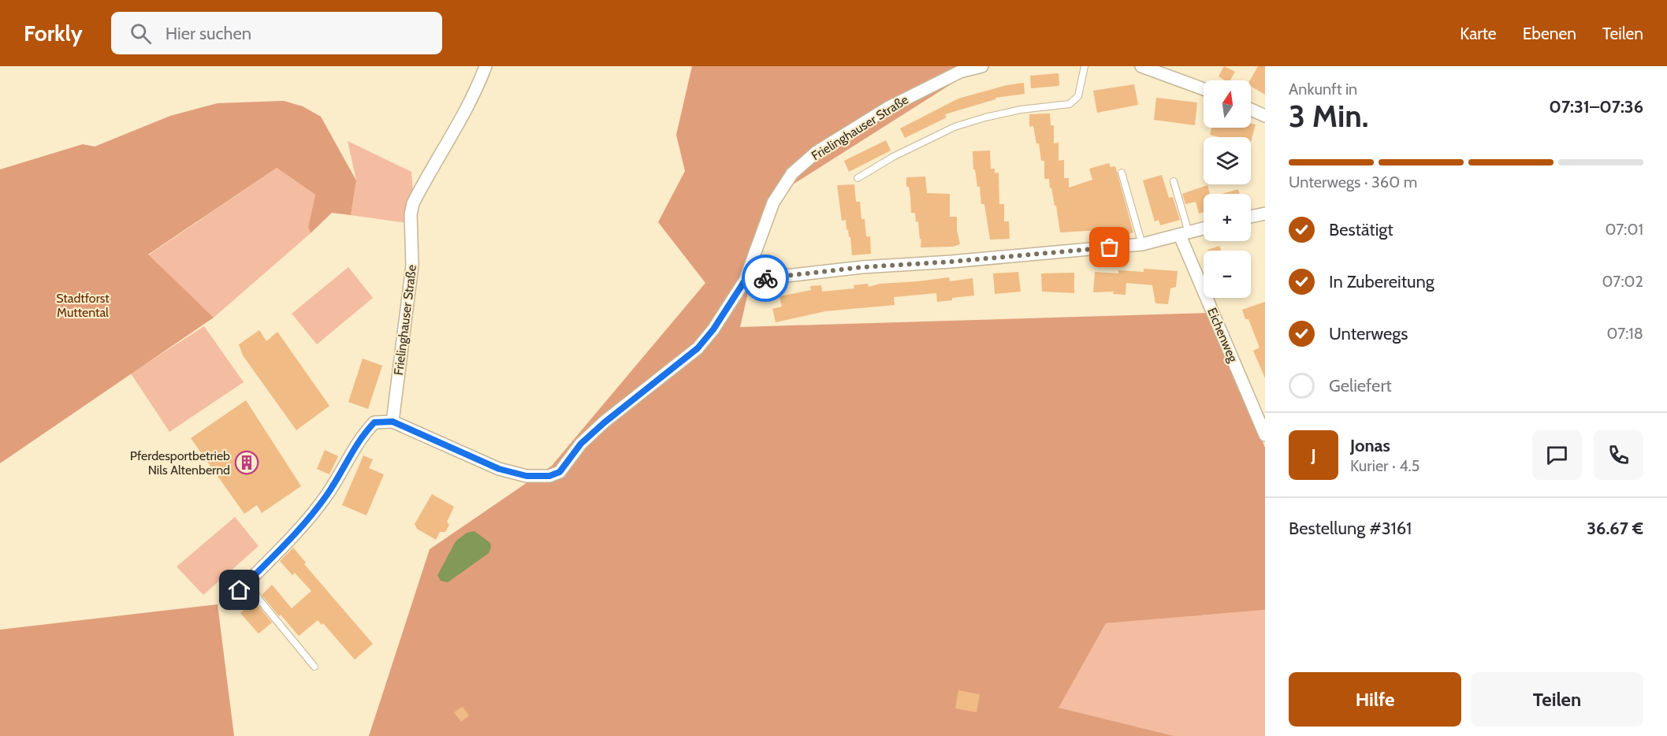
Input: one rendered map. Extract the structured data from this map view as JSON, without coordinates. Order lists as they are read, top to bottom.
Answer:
{
  "streets": {
    "street": ["Frielinghauser Straße", "Eichenweg"]
  },
  "parks": ["Stadtforst Muttental"],
  "places": {
    "building": ["Pferdesportbetrieb Nils Altenbernd"]
  },
  "north": "top",
  "page": {
    "header": "Forkly",
    "search": "Hier suchen",
    "nav": ["Karte", "Ebenen", "Teilen"],
    "heading": ["3 Min.", "Ankunft in", "07:31–07:36"],
    "panel": [
      "Jonas",
      "Kurier · 4.5",
      "Bestellung #3161",
      "36.67 €"
    ],
    "map_buttons": ["+", "−"],
    "bar": "Unterwegs · 360 m",
    "list": [
      ["Bestätigt", "07:01"],
      ["In Zubereitung", "07:02"],
      ["Unterwegs", "07:18"],
      "Geliefert"
    ],
    "round": "J",
    "buttons": ["Hilfe", "Teilen"]
  }
}
